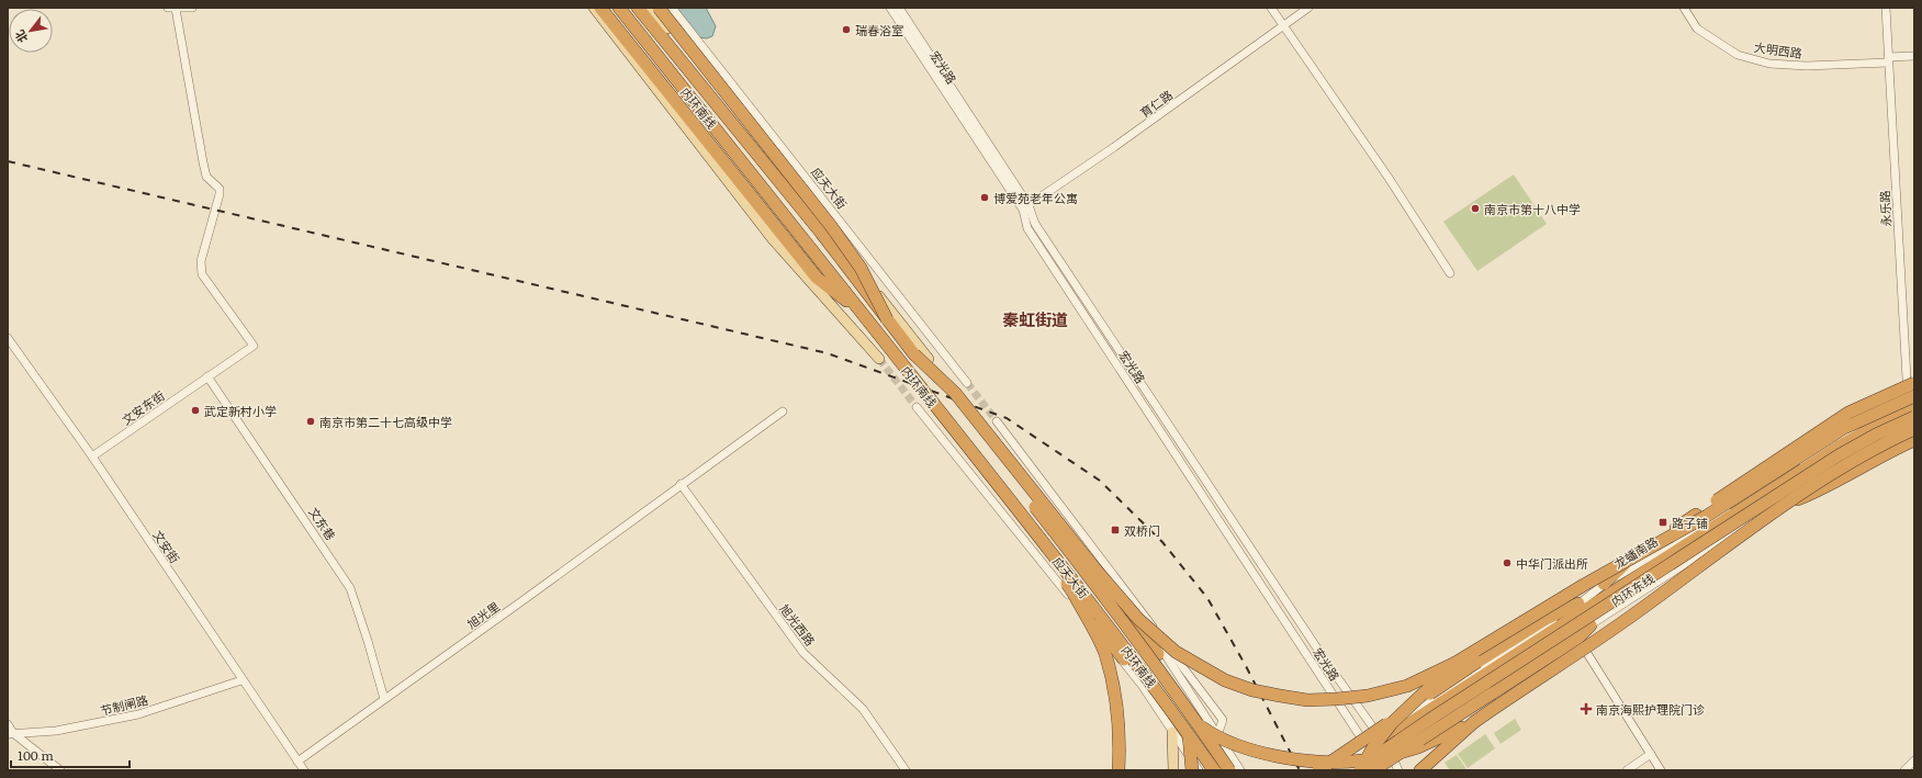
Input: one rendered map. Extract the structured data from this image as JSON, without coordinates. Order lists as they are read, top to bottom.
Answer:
{
  "streets": {
    "highway": ["内环南线", "内环东线"],
    "street": [
      "大明西路",
      "宏光路",
      "育仁路",
      "应天大街",
      "永乐路",
      "文安东街",
      "文东巷",
      "文安街",
      "龙蟠南路",
      "旭光里",
      "旭光西路",
      "节制闸路"
    ]
  },
  "crossings": [
    ["大明西路", "永乐路"],
    ["宏光路", "育仁路"],
    ["宏光路", "龙蟠南路"],
    ["永乐路", "龙蟠南路"],
    ["永乐路", "内环东线"],
    ["文安东街", "文东巷"],
    ["文安东街", "文安街"],
    ["文东巷", "旭光里"],
    ["文安街", "旭光里"],
    ["文安街", "节制闸路"],
    ["龙蟠南路", "内环东线"],
    ["旭光里", "旭光西路"]
  ],
  "districts": ["秦虹街道"],
  "places": {
    "other": [
      "瑞春浴室",
      "博爱苑老年公寓",
      "南京市第十八中学",
      "武定新村小学",
      "南京市第二十七高级中学",
      "中华门派出所"
    ],
    "transit": ["路子铺", "双桥门"],
    "health": ["南京海熙护理院门诊"]
  },
  "scale_bar": "100 m",
  "north": "bottom left"
}
